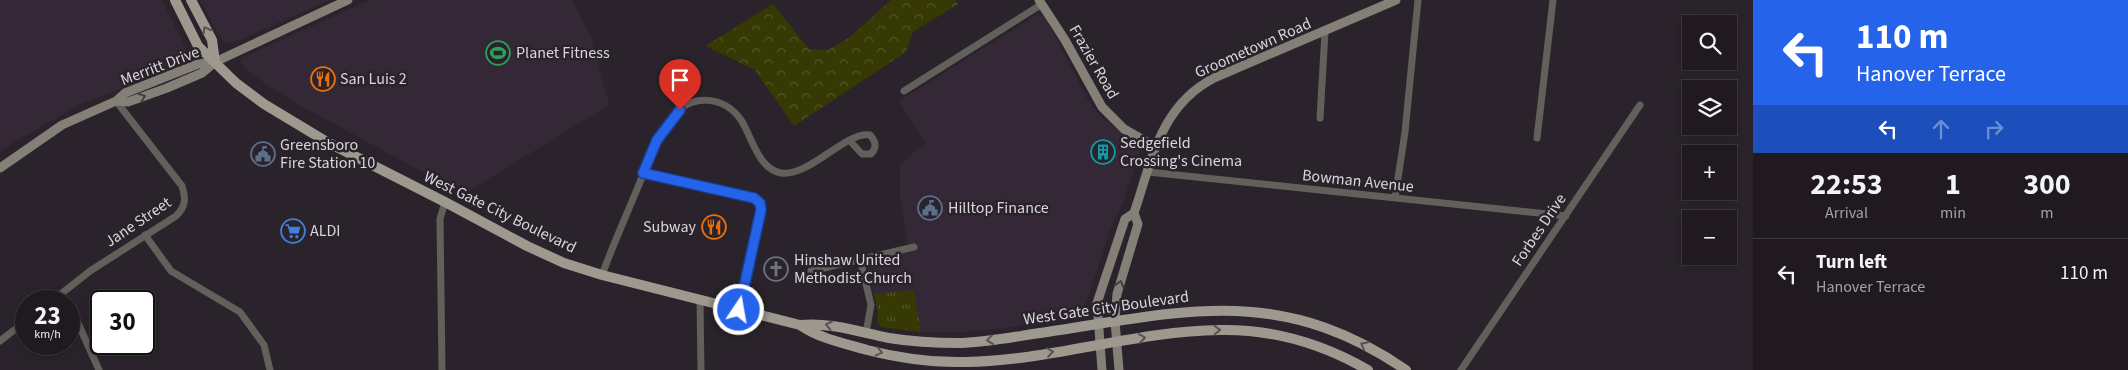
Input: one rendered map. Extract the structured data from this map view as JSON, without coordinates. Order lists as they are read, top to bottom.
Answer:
{
  "streets": {
    "main road": [
      "Groometown Road",
      "Frazier Road",
      "Merritt Drive",
      "West Gate City Boulevard"
    ],
    "street": ["Bowman Avenue", "Jane Street", "Forbes Drive"]
  },
  "crossings": [
    ["Groometown Road", "Frazier Road"],
    ["Groometown Road", "Bowman Avenue"],
    ["Groometown Road", "West Gate City Boulevard"],
    ["Merritt Drive", "West Gate City Boulevard"],
    ["Merritt Drive", "Jane Street"],
    ["Bowman Avenue", "Forbes Drive"]
  ],
  "places": {
    "sports": ["Planet Fitness"],
    "restaurant": ["San Luis 2", "Subway"],
    "building": ["Sedgefield Crossing's Cinema"],
    "public building": ["Greensboro Fire Station 10", "Hilltop Finance"],
    "supermarket": ["ALDI"],
    "church": ["Hinshaw United Methodist Church"]
  },
  "page": {
    "turn": ["110 m", "Hanover Terrace"],
    "map_buttons": ["+", "−"],
    "eta": [
      "22:53",
      "Arrival",
      "1",
      "min",
      "300",
      "m"
    ],
    "list": [
      {
        "name": "Turn left",
        "note": "Hanover Terrace",
        "value": "110 m"
      }
    ],
    "speed": "23 km/h",
    "limit": "30"
  }
}
